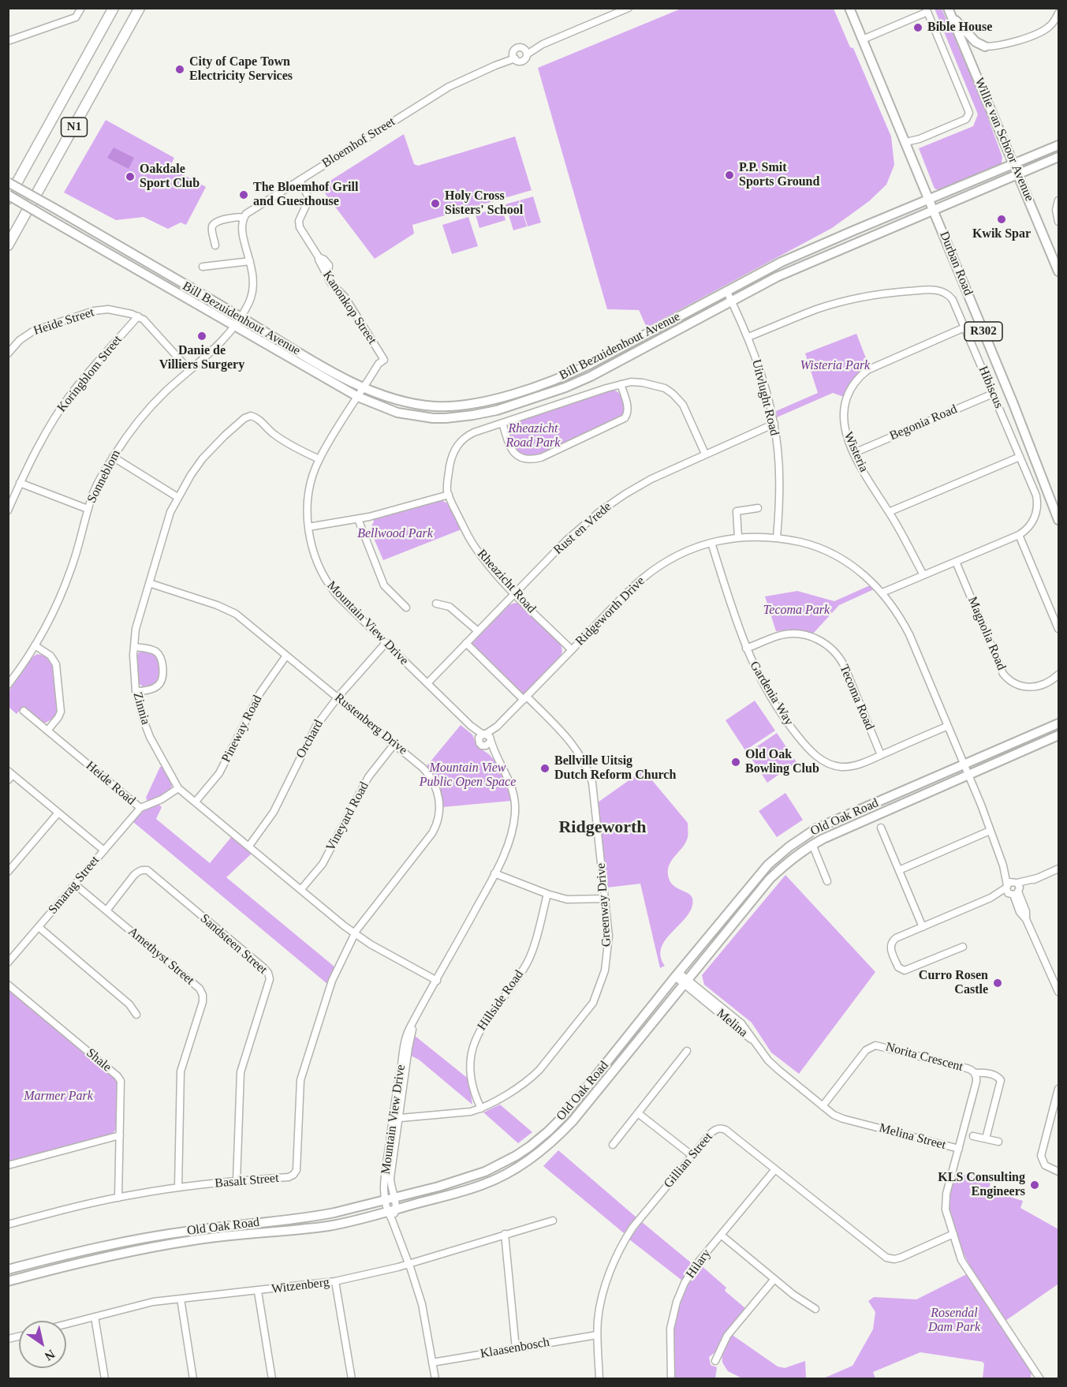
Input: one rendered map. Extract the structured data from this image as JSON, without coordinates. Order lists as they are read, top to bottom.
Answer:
{
  "streets": {
    "highway": ["N1"],
    "main road": [
      "Willie van Schoor Avenue",
      "Durban Road",
      "Bill Bezuidenhout Avenue",
      "R302",
      "Old Oak Road"
    ],
    "street": [
      "Bloemhof Street",
      "Kanonkop Street",
      "Heide Street",
      "Koringblom Street",
      "Hibiscus",
      "Uitvlught Road",
      "Begonia Road",
      "Wisteria",
      "Sonneblom",
      "Rust en Vrede",
      "Rheazicht Road",
      "Ridgeworth Drive",
      "Mountain View Drive",
      "Magnolia Road",
      "Gardenia Way",
      "Tecoma Road",
      "Zinnia",
      "Rustenberg Drive",
      "Pineway Road",
      "Orchard",
      "Heide Road",
      "Vineyard Road",
      "Smarag Street",
      "Greenway Drive",
      "Sandsteen Street",
      "Amethyst Street",
      "Hillside Road",
      "Melina",
      "Norita Crescent",
      "Shale",
      "Melina Street",
      "Gillian Street",
      "Basalt Street",
      "Hilary",
      "Witzenberg",
      "Klaasenbosch"
    ]
  },
  "crossings": [
    ["N1", "Bill Bezuidenhout Avenue"],
    ["Willie van Schoor Avenue", "Bill Bezuidenhout Avenue"],
    ["Bloemhof Street", "Kanonkop Street"],
    ["Durban Road", "Bill Bezuidenhout Avenue"],
    ["Kanonkop Street", "Mountain View Drive"],
    ["Bill Bezuidenhout Avenue", "Uitvlught Road"],
    ["Bill Bezuidenhout Avenue", "Sonneblom"],
    ["Bill Bezuidenhout Avenue", "Mountain View Drive"],
    ["Heide Street", "Koringblom Street"],
    ["Heide Street", "Sonneblom"],
    ["Hibiscus", "Uitvlught Road"],
    ["Hibiscus", "Begonia Road"],
    ["Hibiscus", "Wisteria"],
    ["Hibiscus", "Ridgeworth Drive"],
    ["Hibiscus", "Magnolia Road"],
    ["Uitvlught Road", "Rust en Vrede"],
    ["Uitvlught Road", "Ridgeworth Drive"],
    ["Begonia Road", "Wisteria"],
    ["Rust en Vrede", "Rheazicht Road"],
    ["Rust en Vrede", "Mountain View Drive"],
    ["Rust en Vrede", "Greenway Drive"],
    ["Rheazicht Road", "Ridgeworth Drive"],
    ["Ridgeworth Drive", "Mountain View Drive"],
    ["Ridgeworth Drive", "Gardenia Way"],
    ["Ridgeworth Drive", "Old Oak Road"],
    ["Ridgeworth Drive", "Greenway Drive"],
    ["Mountain View Drive", "Zinnia"],
    ["Mountain View Drive", "Orchard"],
    ["Mountain View Drive", "Old Oak Road"],
    ["Mountain View Drive", "Greenway Drive"],
    ["Mountain View Drive", "Witzenberg"],
    ["Mountain View Drive", "Klaasenbosch"],
    ["Gardenia Way", "Tecoma Road"],
    ["Zinnia", "Rustenberg Drive"],
    ["Zinnia", "Pineway Road"],
    ["Zinnia", "Orchard"],
    ["Zinnia", "Heide Road"],
    ["Zinnia", "Vineyard Road"],
    ["Zinnia", "Basalt Street"],
    ["Rustenberg Drive", "Pineway Road"],
    ["Rustenberg Drive", "Orchard"],
    ["Rustenberg Drive", "Vineyard Road"],
    ["Rustenberg Drive", "Basalt Street"],
    ["Heide Road", "Smarag Street"],
    ["Old Oak Road", "Melina"],
    ["Smarag Street", "Amethyst Street"],
    ["Greenway Drive", "Hillside Road"],
    ["Sandsteen Street", "Amethyst Street"],
    ["Sandsteen Street", "Basalt Street"],
    ["Amethyst Street", "Basalt Street"],
    ["Melina", "Melina Street"],
    ["Norita Crescent", "Melina Street"],
    ["Shale", "Basalt Street"],
    ["Melina Street", "Gillian Street"],
    ["Gillian Street", "Hilary"],
    ["Gillian Street", "Klaasenbosch"]
  ],
  "districts": ["Ridgeworth"],
  "parks": [
    "Wisteria Park",
    "Rheazicht Road Park",
    "Bellwood Park",
    "Tecoma Park",
    "Mountain View Public Open Space",
    "Marmer Park",
    "Rosendal Dam Park"
  ],
  "places": [
    "Bible House",
    "City of Cape Town Electricity Services",
    "P.P. Smit Sports Ground",
    "Oakdale Sport Club",
    "The Bloemhof Grill and Guesthouse",
    "Holy Cross Sisters' School",
    "Kwik Spar",
    "Danie de Villiers Surgery",
    "Old Oak Bowling Club",
    "Bellville Uitsig Dutch Reform Church",
    "Curro Rosen Castle",
    "KLS Consulting Engineers"
  ],
  "north": "bottom right"
}
